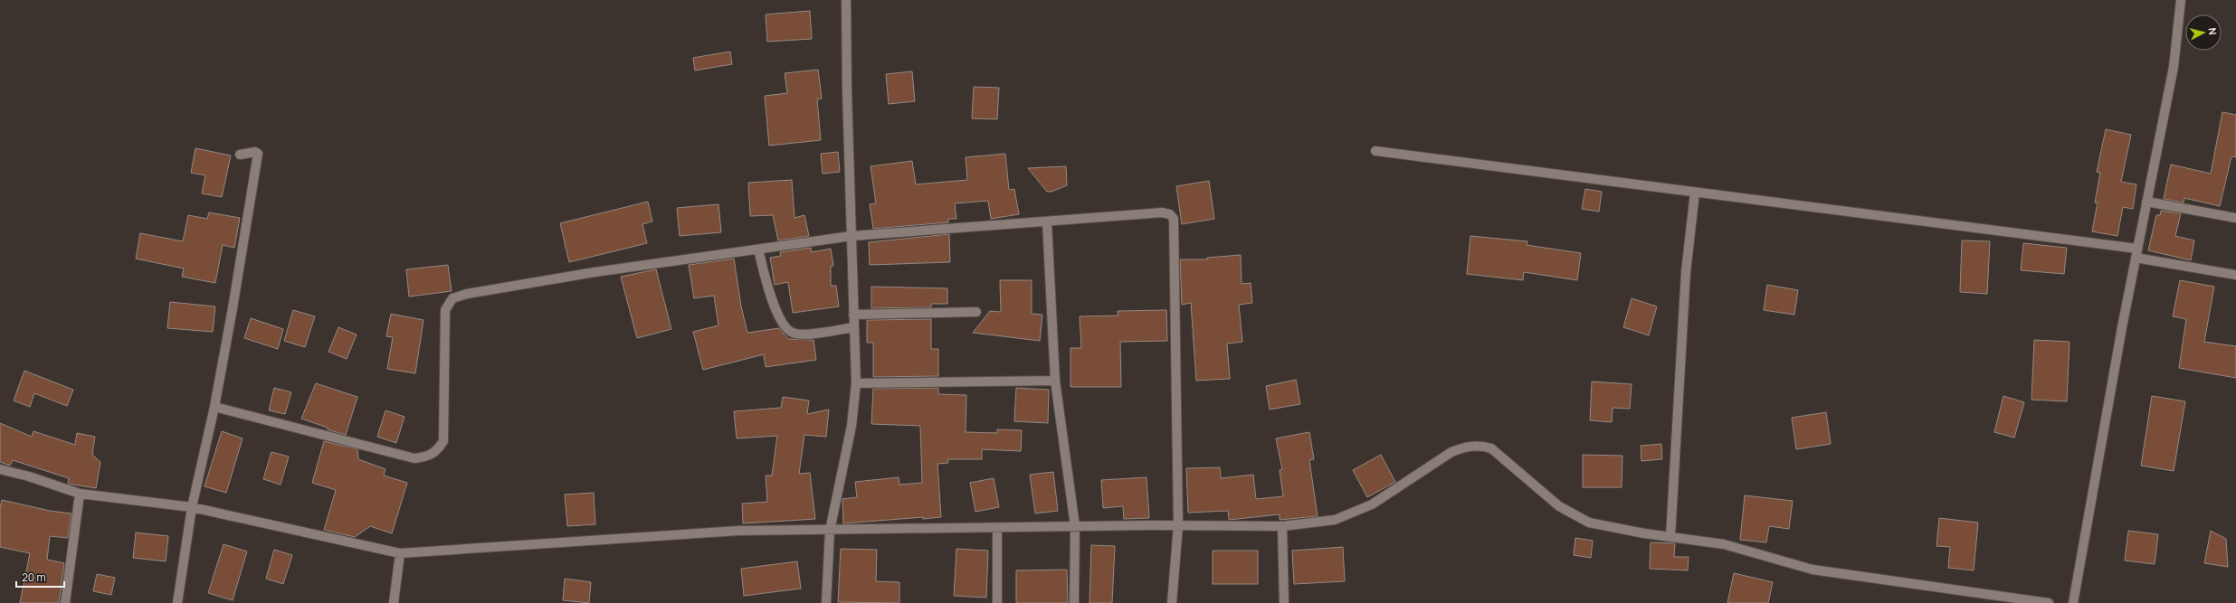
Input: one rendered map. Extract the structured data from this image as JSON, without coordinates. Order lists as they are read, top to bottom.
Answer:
{
  "scale_bar": "20 m",
  "north": "right"
}
